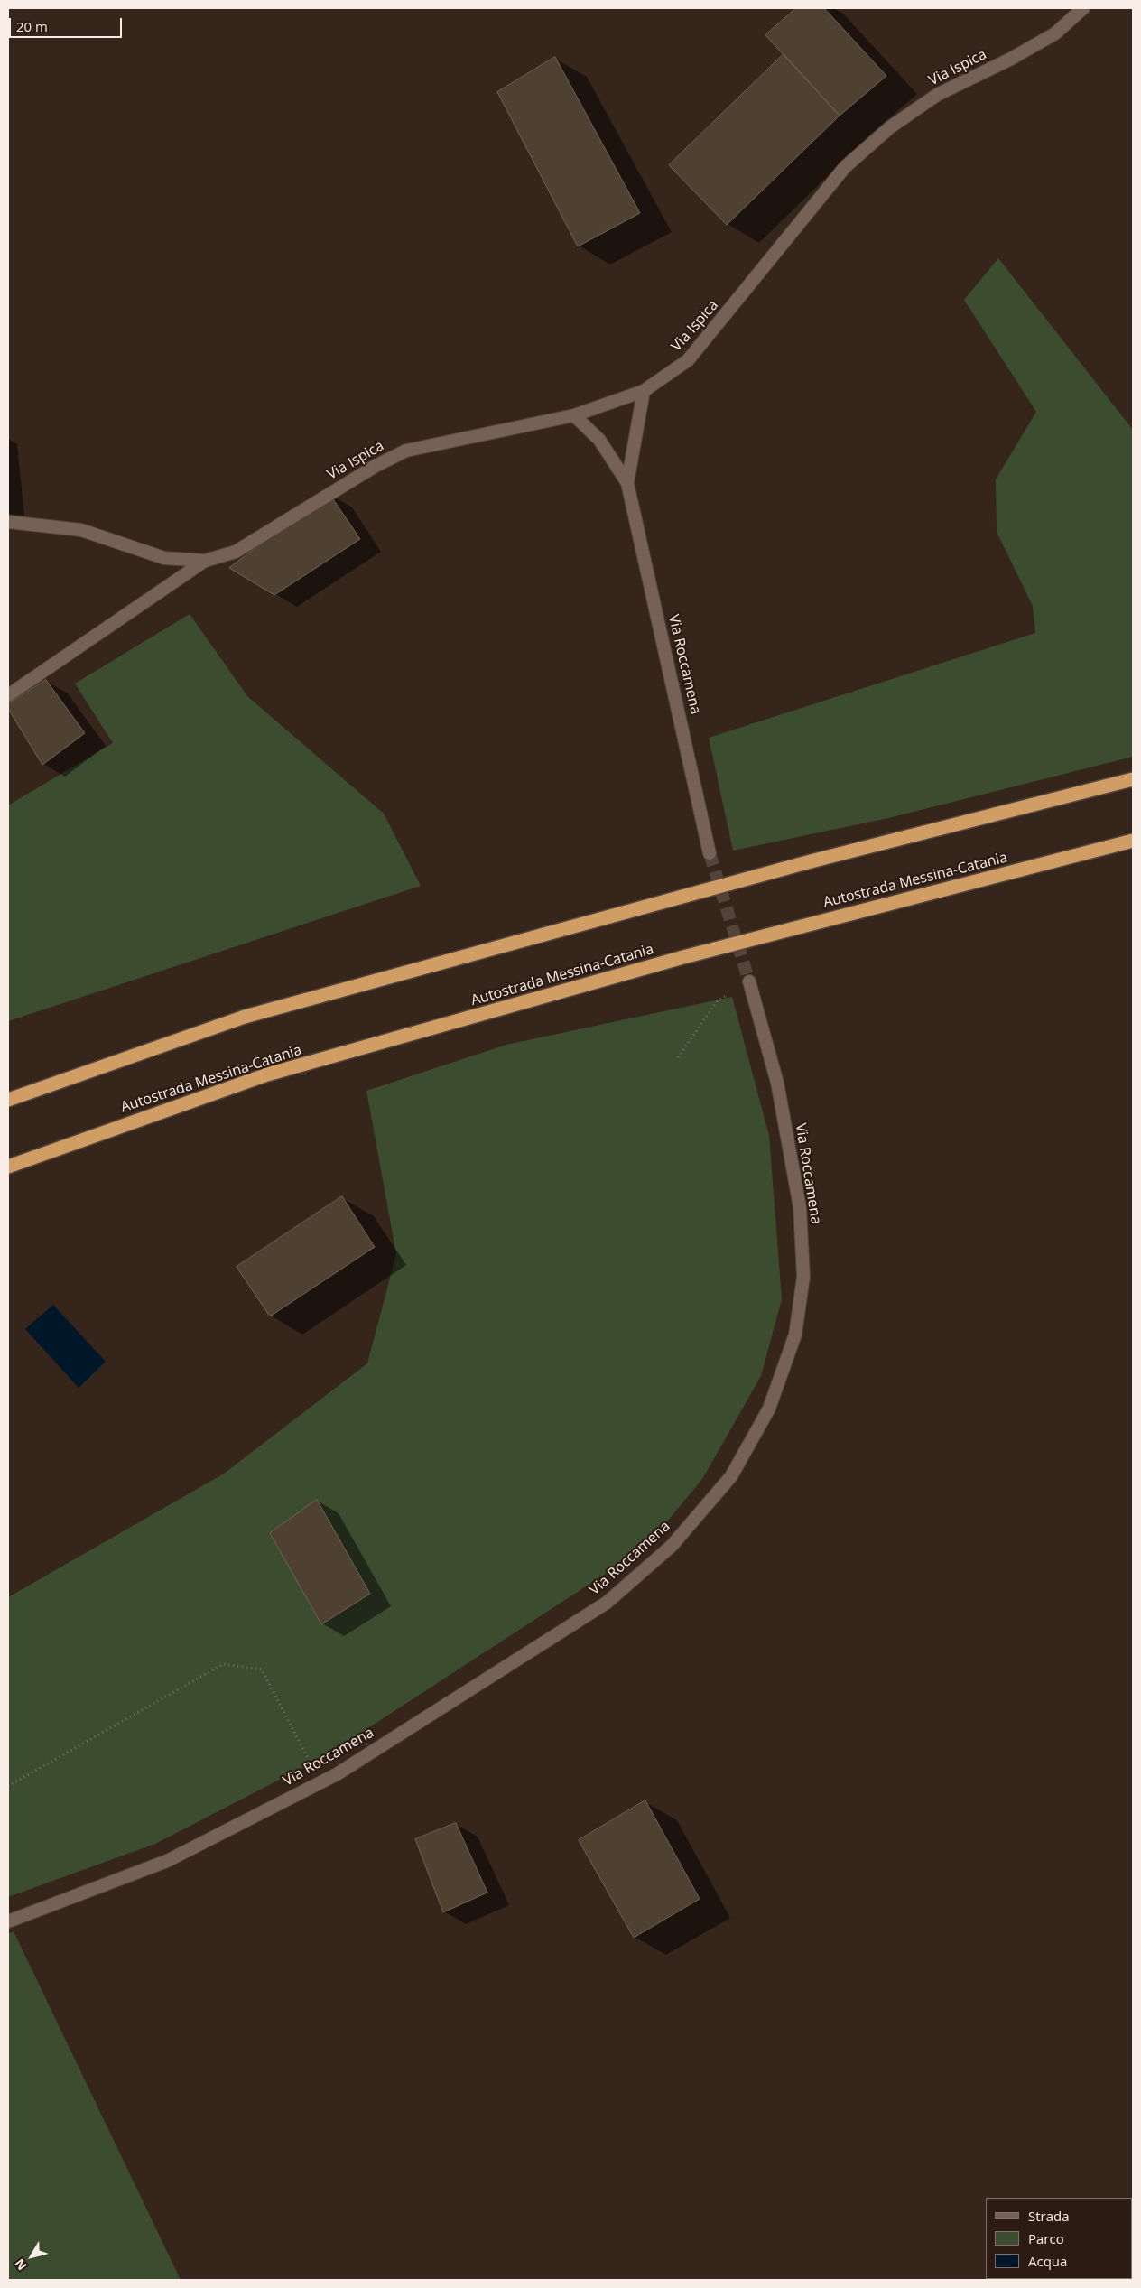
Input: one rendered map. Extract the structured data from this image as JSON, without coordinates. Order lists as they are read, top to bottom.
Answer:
{
  "streets": {
    "highway": ["Autostrada Messina-Catania"],
    "street": ["Via Ispica", "Via Roccamena"]
  },
  "legend": ["Strada", "Parco", "Acqua"],
  "scale_bar": "20 m",
  "north": "bottom left"
}
